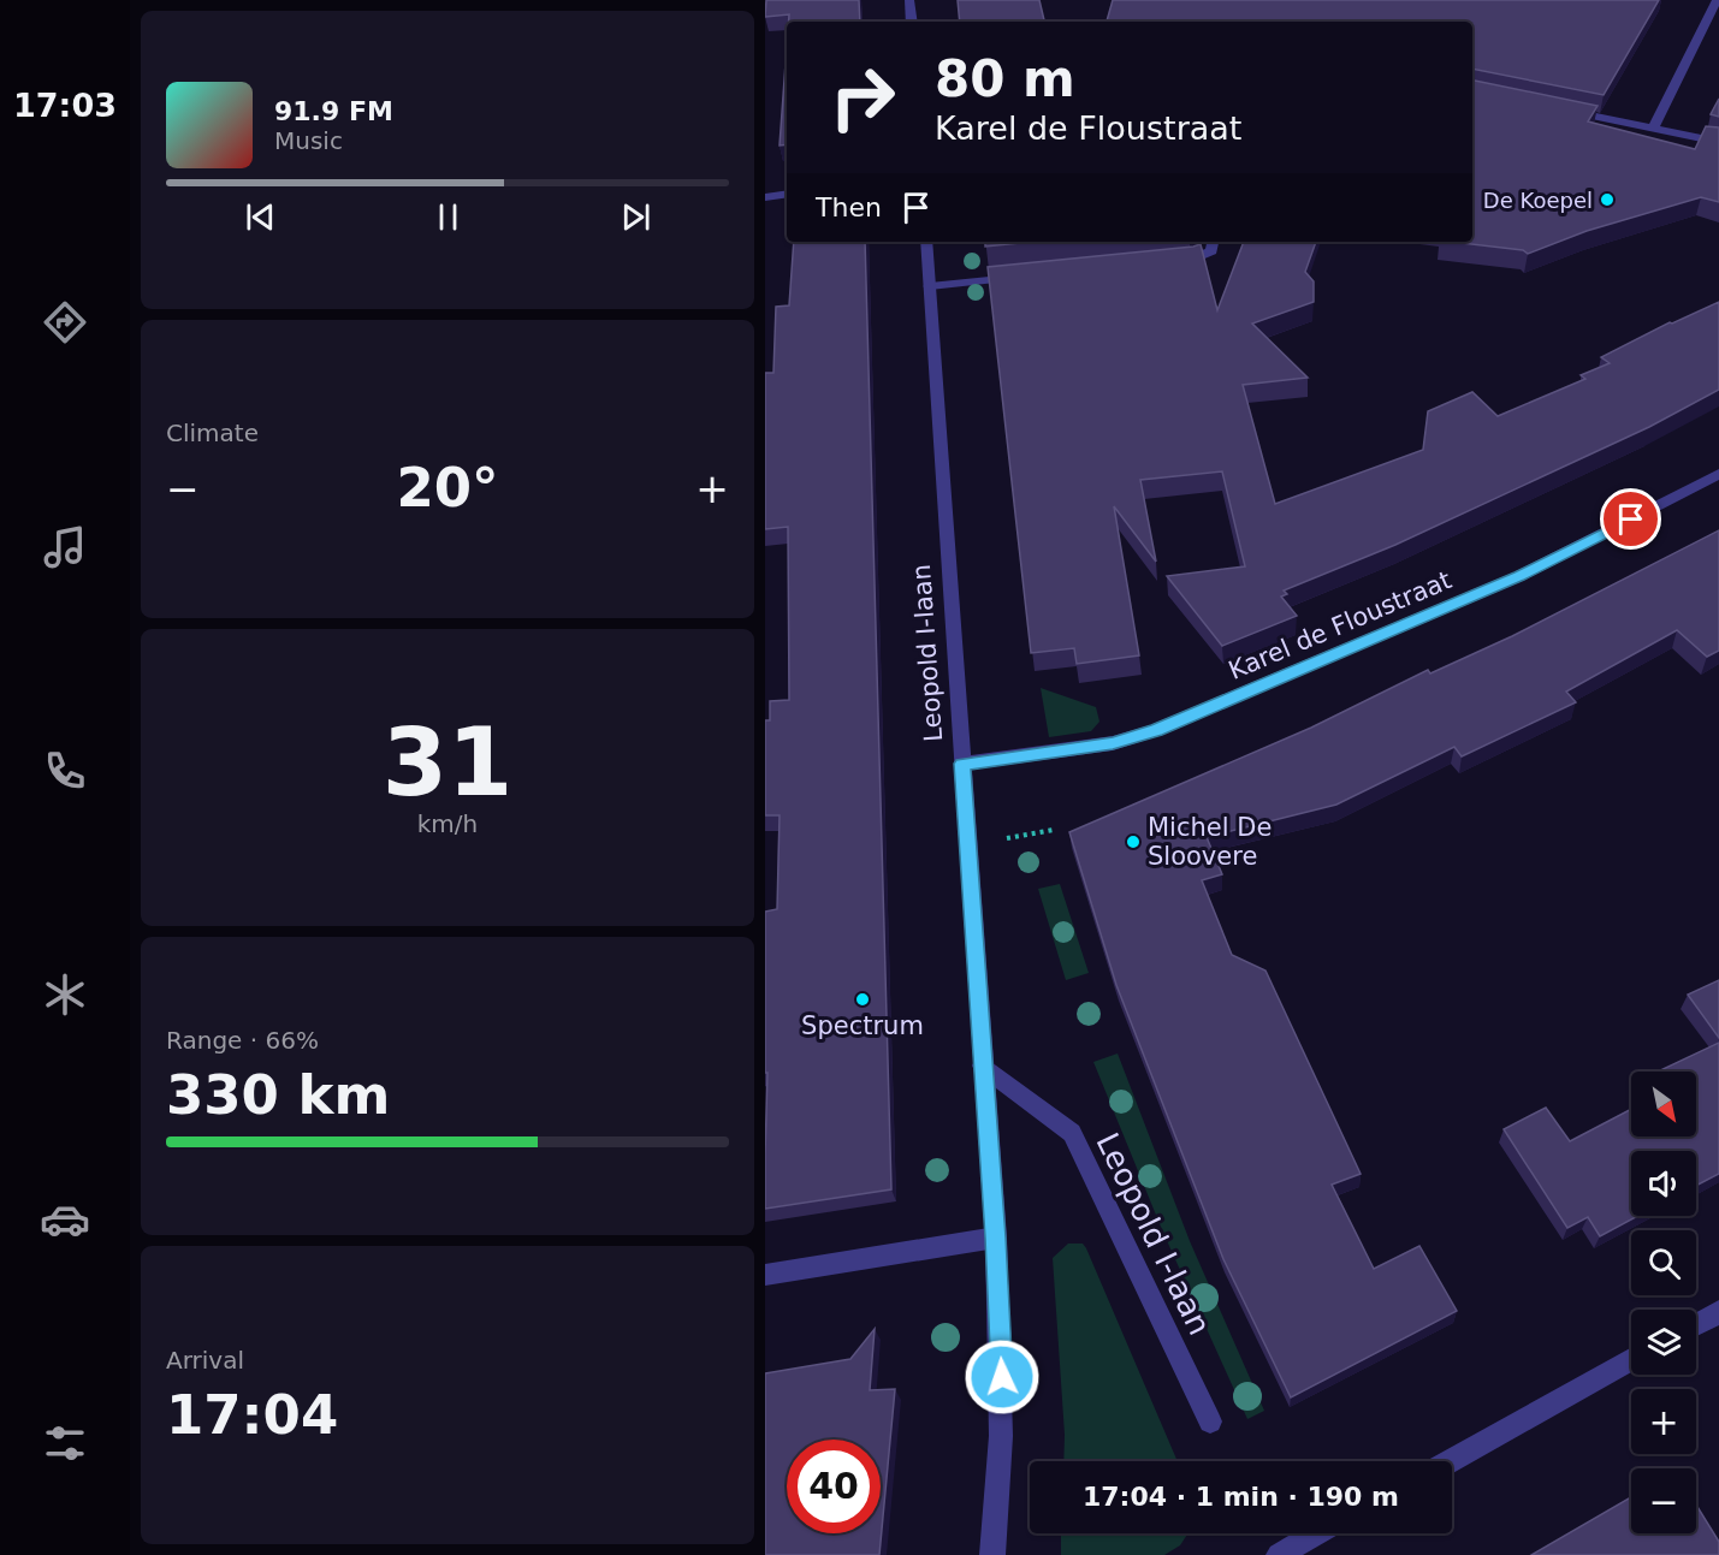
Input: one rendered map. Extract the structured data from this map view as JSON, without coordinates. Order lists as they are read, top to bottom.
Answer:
{
  "streets": {
    "street": ["Karel de Floustraat", "Leopold I-laan"]
  },
  "crossings": [
    ["Karel de Floustraat", "Leopold I-laan"]
  ],
  "places": ["De Koepel", "Michel De Sloovere", "Spectrum"],
  "north": "bottom right",
  "page": {
    "tabs": "17:03",
    "turn": ["80 m", "Karel de Floustraat"],
    "song": ["91.9 FM", "Music"],
    "then": "Then",
    "tile": [
      "Climate",
      ["31", "km/h"],
      ["Range · 66%", "330 km"],
      ["Arrival", "17:04"]
    ],
    "heat": ["−", "20°", "+"],
    "map_buttons": ["+", "−"],
    "limit": "40",
    "trip": "17:04 · 1 min · 190 m"
  }
}
